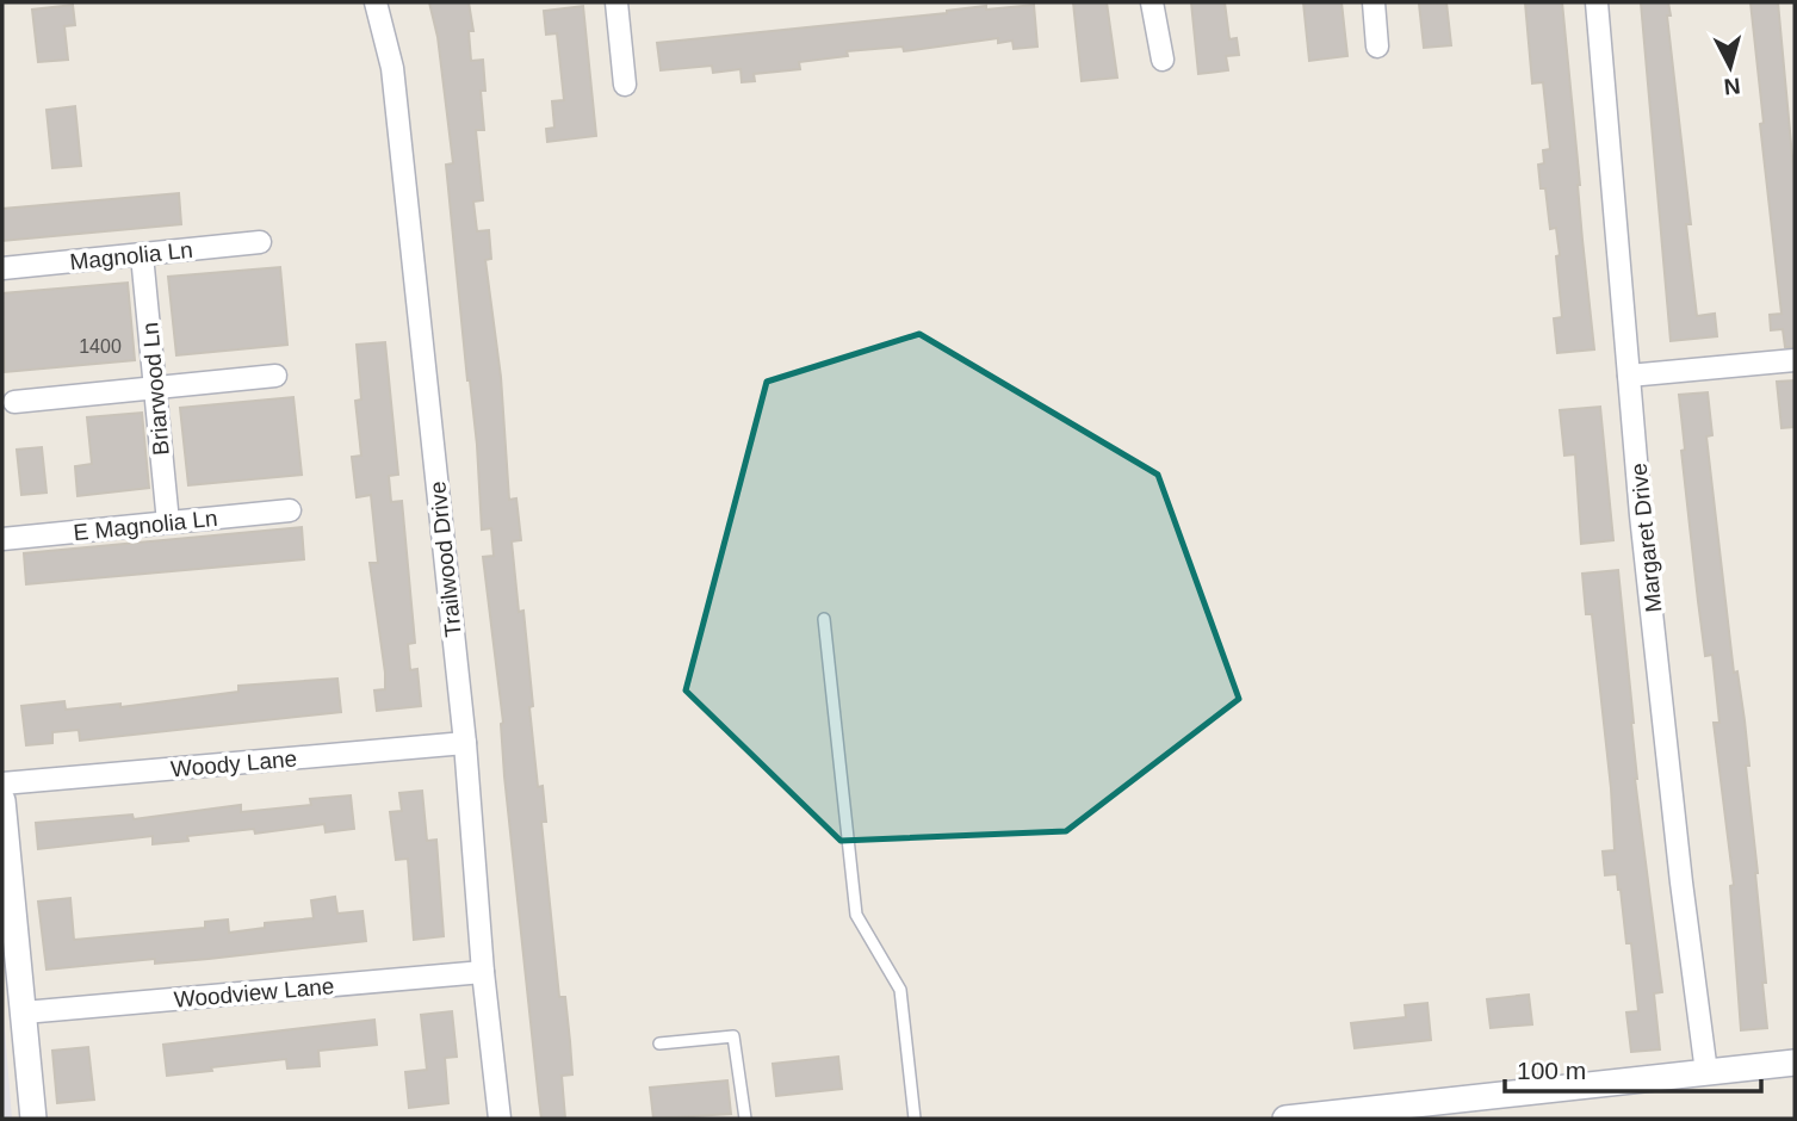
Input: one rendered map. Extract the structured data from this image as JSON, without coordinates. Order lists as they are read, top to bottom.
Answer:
{
  "streets": {
    "street": [
      "Magnolia Ln",
      "Briarwood Ln",
      "E Magnolia Ln",
      "Margaret Drive",
      "Trailwood Drive",
      "Woody Lane",
      "Woodview Lane"
    ]
  },
  "crossings": [
    ["Magnolia Ln", "Briarwood Ln"],
    ["Briarwood Ln", "E Magnolia Ln"],
    ["Trailwood Drive", "Woody Lane"],
    ["Trailwood Drive", "Woodview Lane"]
  ],
  "house_numbers": ["1400"],
  "scale_bar": "100 m",
  "north": "bottom"
}
